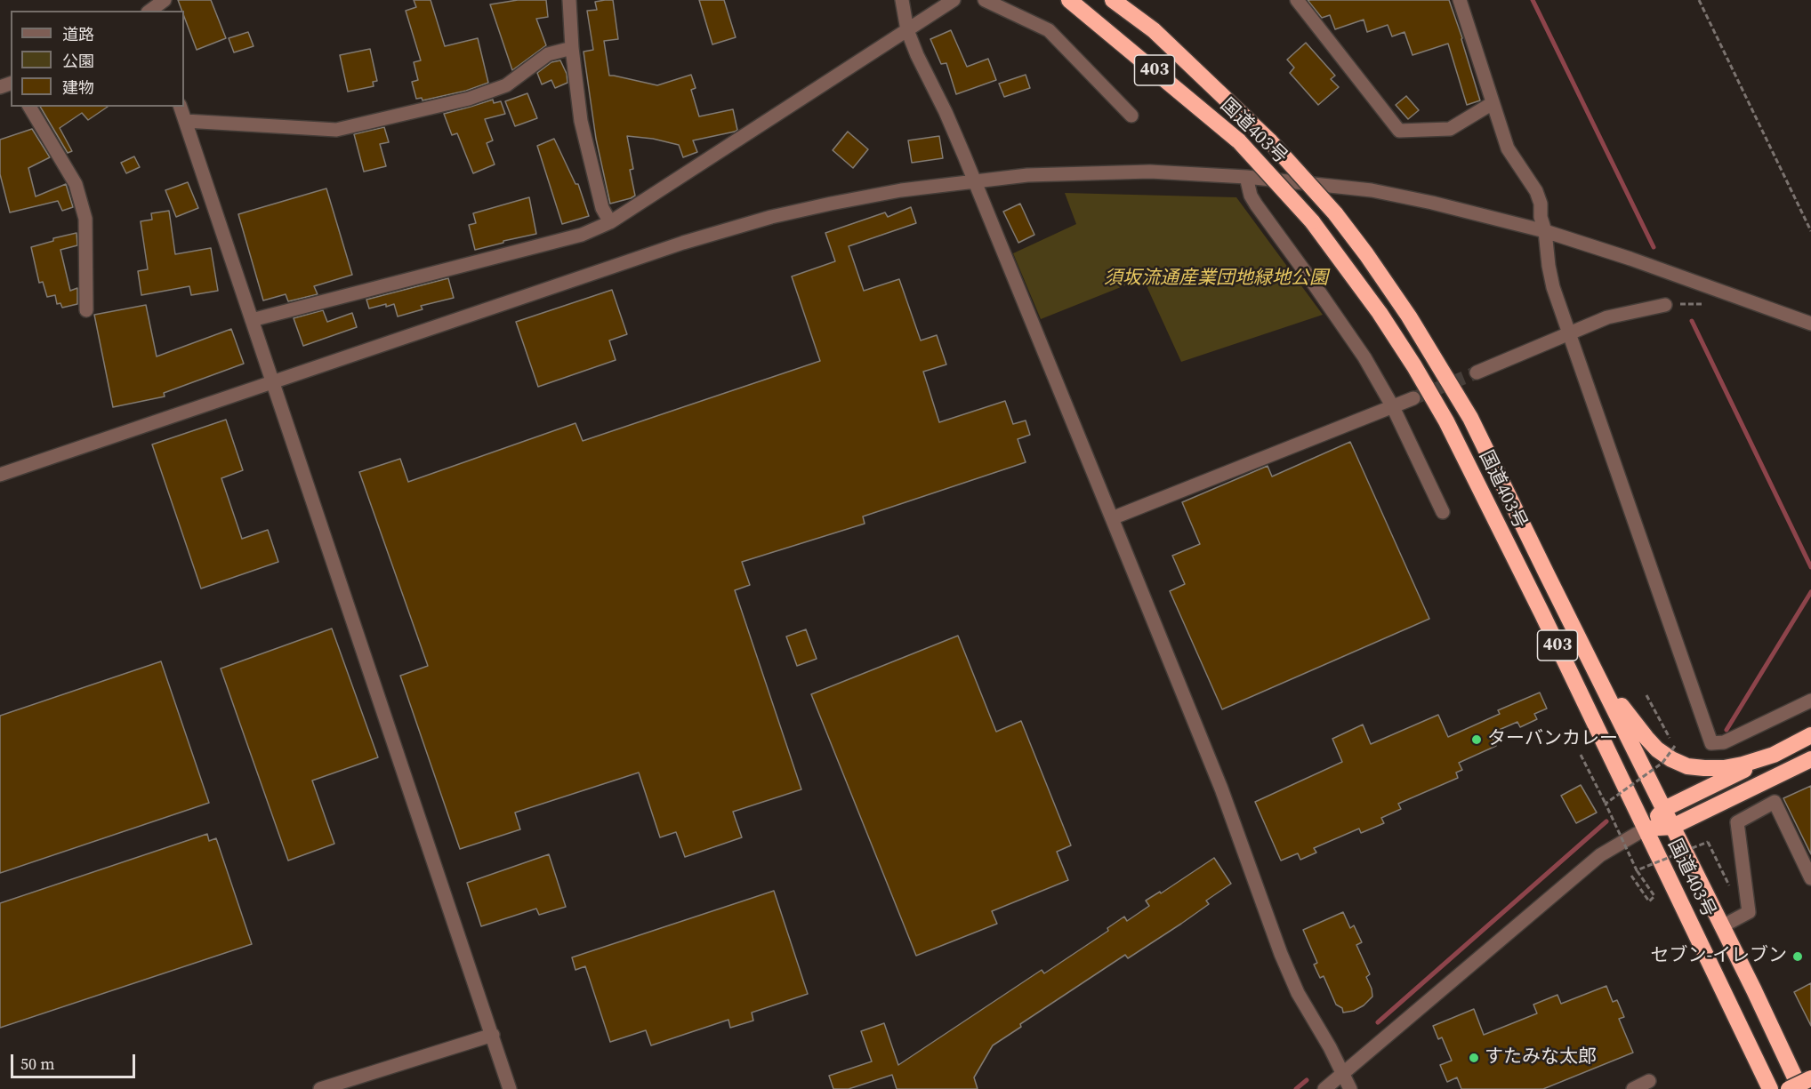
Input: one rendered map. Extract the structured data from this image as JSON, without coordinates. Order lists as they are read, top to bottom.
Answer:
{
  "streets": {
    "highway": ["403", "国道403号"]
  },
  "parks": ["須坂流通産業団地緑地公園"],
  "places": ["ターバンカレー", "セブン-イレブン", "すたみな太郎"],
  "legend": ["道路", "公園", "建物"],
  "scale_bar": "50 m"
}
